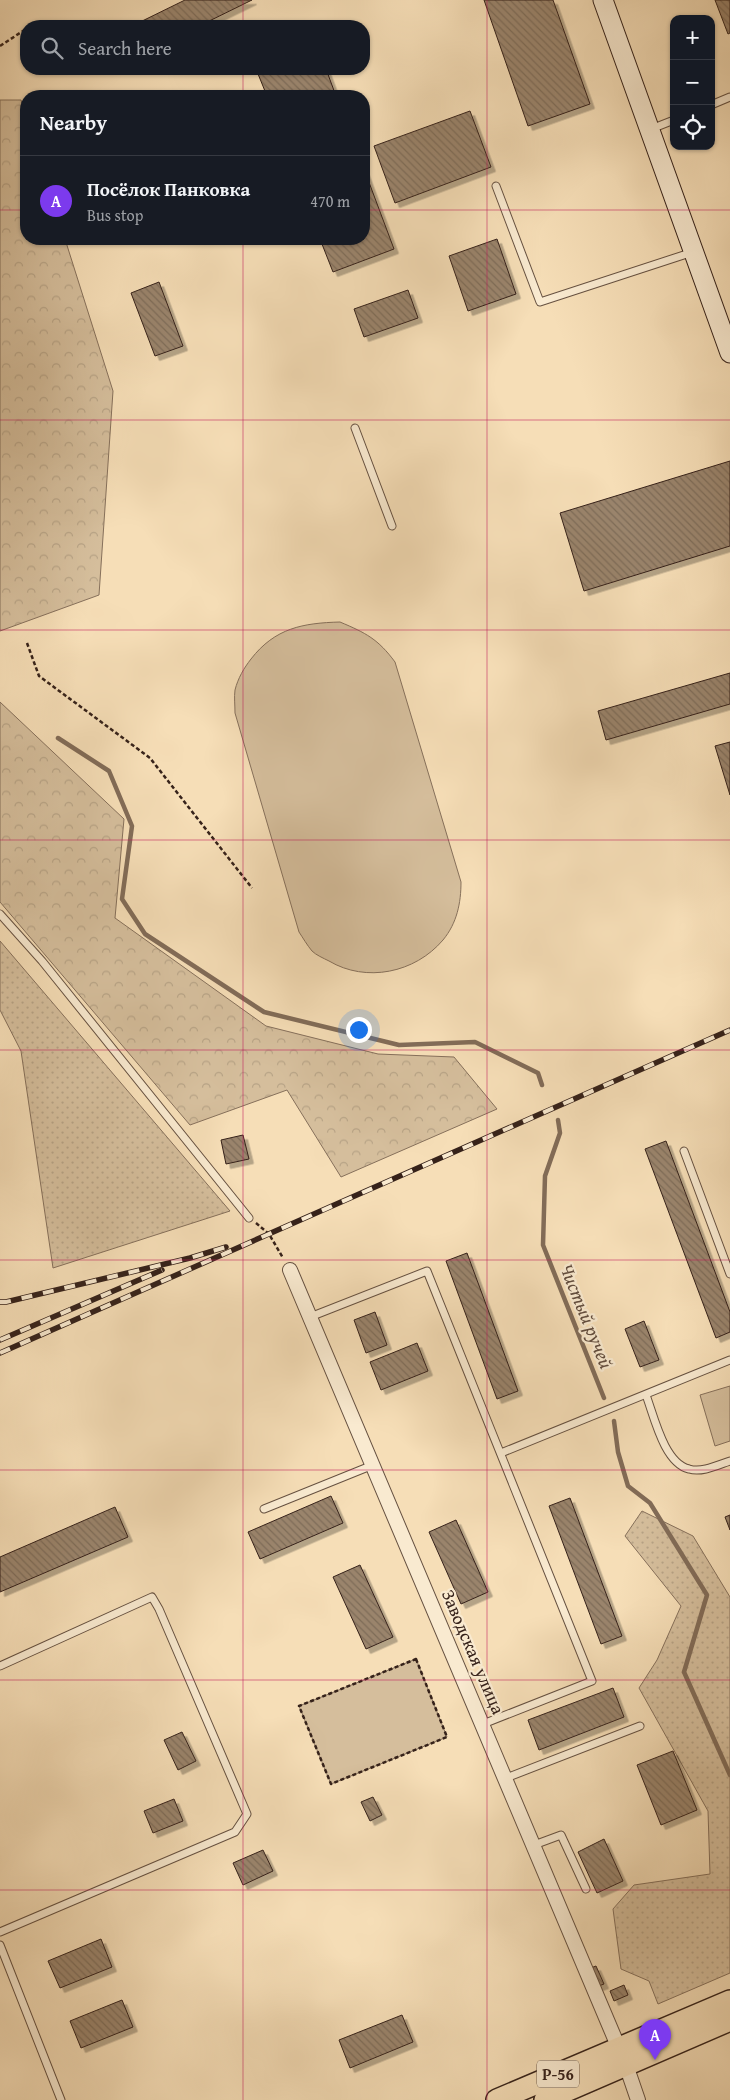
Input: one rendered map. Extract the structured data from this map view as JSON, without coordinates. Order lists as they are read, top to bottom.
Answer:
{
  "streets": {
    "main road": ["Р-56"],
    "street": ["Заводская улица"]
  },
  "crossings": [
    ["Заводская улица", "Р-56"]
  ],
  "water": ["Чистый ручей"],
  "page": {
    "map_buttons": ["+", "−"],
    "search": "Search here",
    "heading": "Nearby",
    "list": [
      {
        "mark": "A",
        "name": "Посёлок Панковка",
        "note": "Bus stop",
        "value": "470 m"
      }
    ],
    "pins": "A"
  }
}
